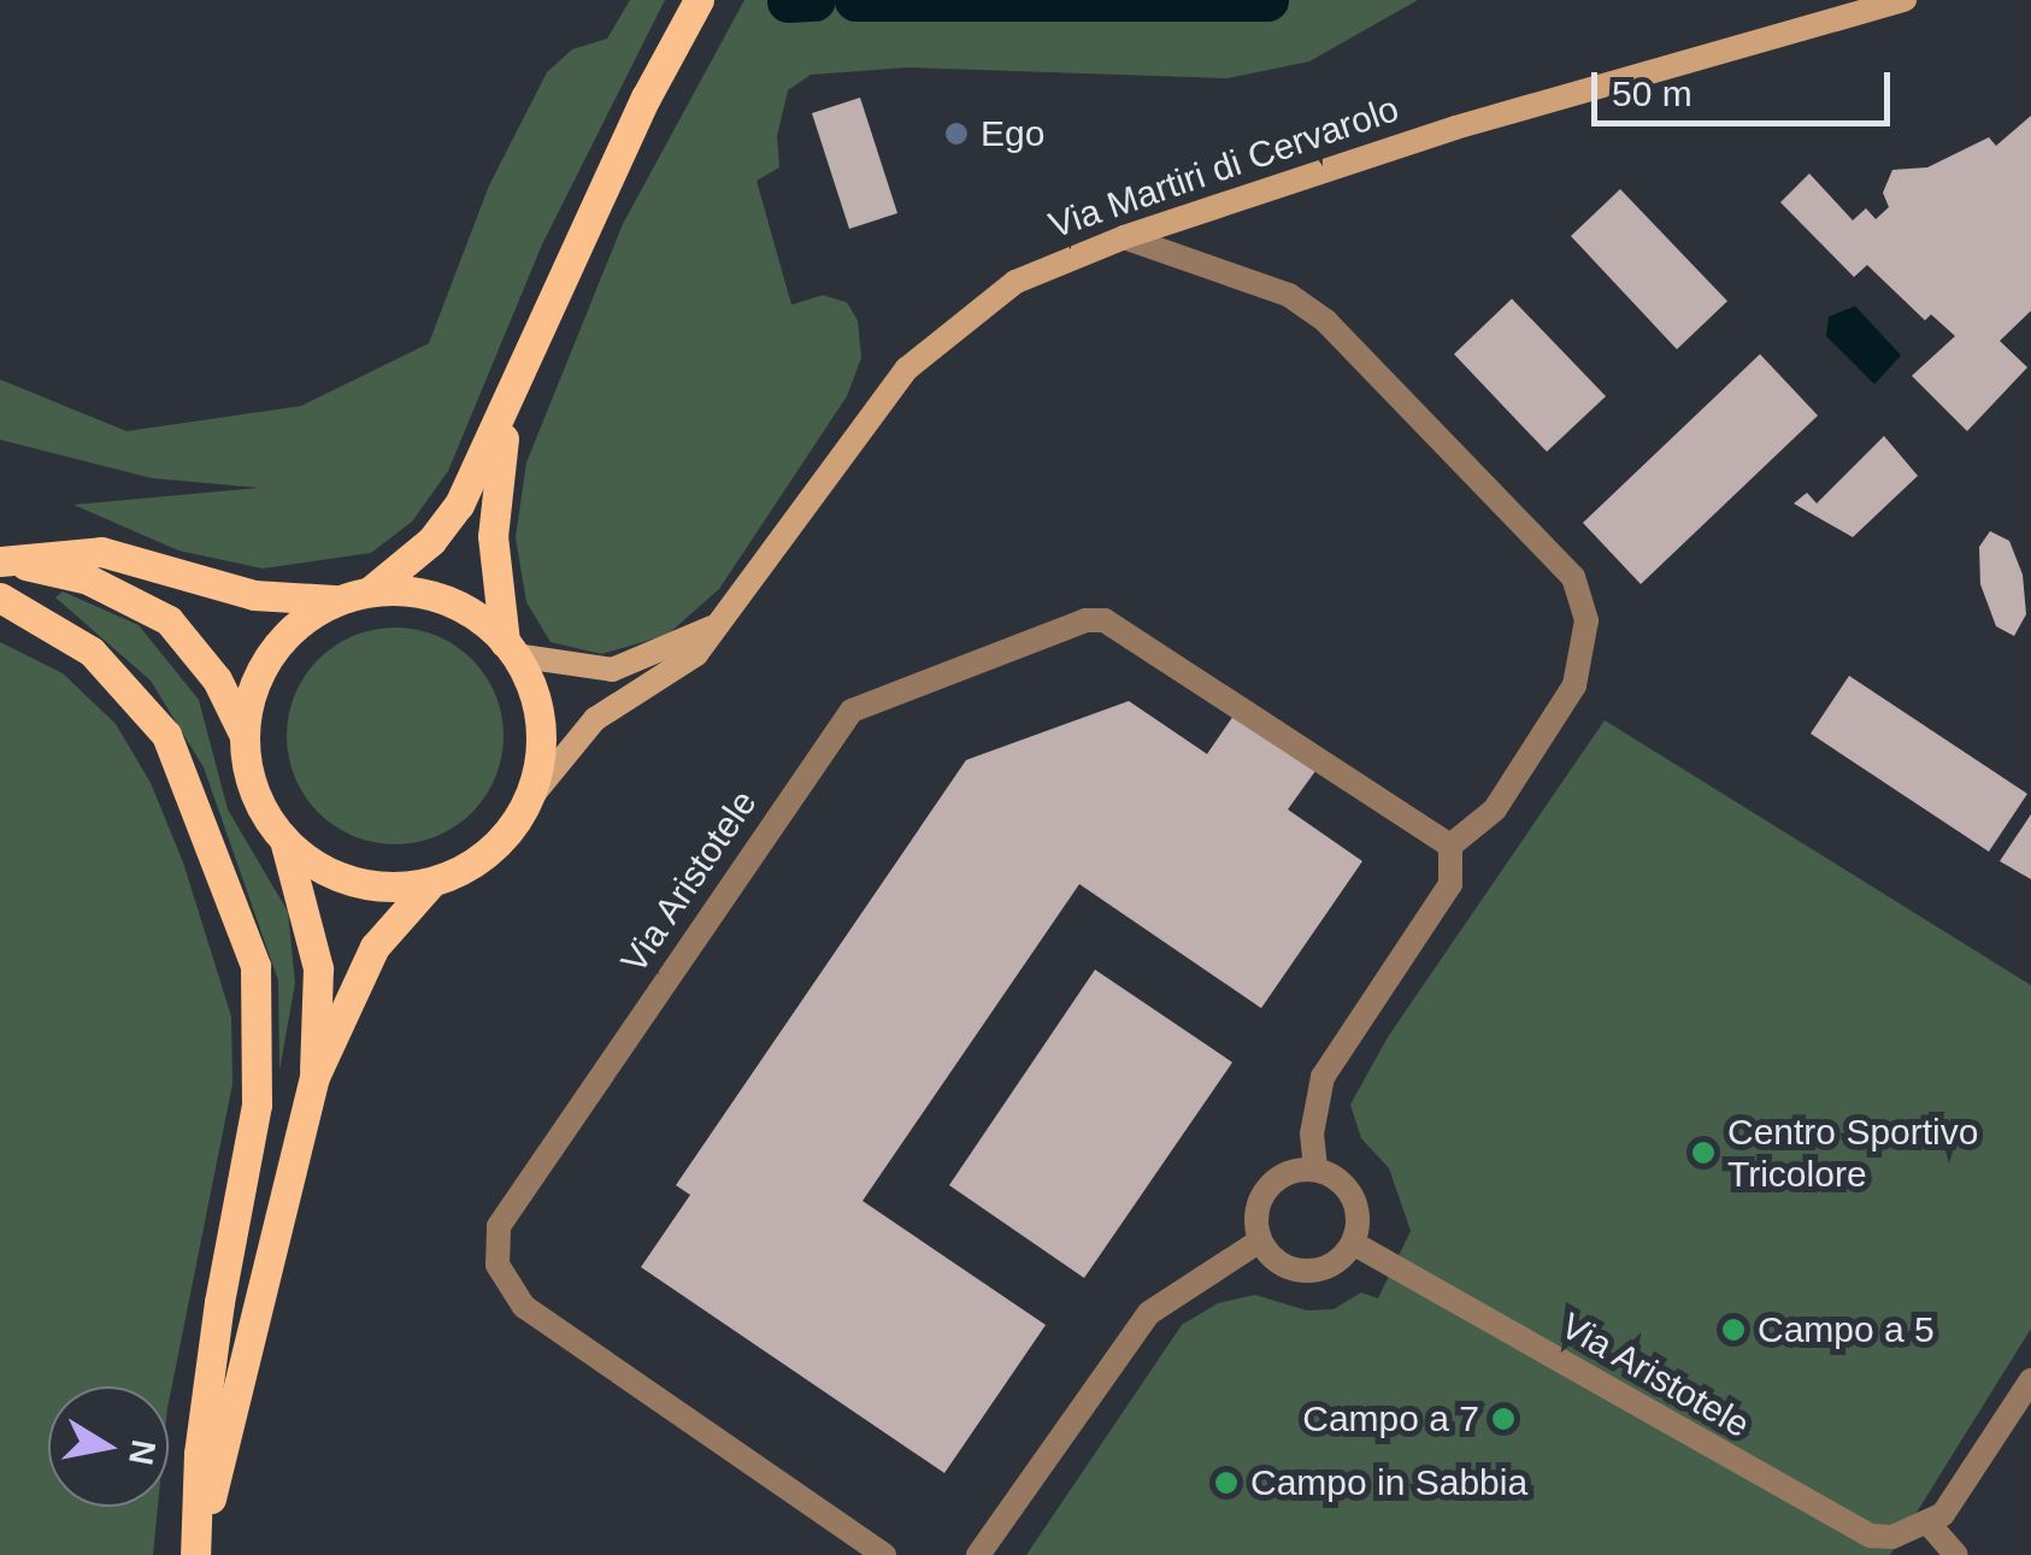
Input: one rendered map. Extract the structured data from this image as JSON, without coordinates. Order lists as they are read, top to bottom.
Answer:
{
  "streets": {
    "main road": ["Via Martiri di Cervarolo"],
    "street": ["Via Aristotele"]
  },
  "places": [
    "Ego",
    "Centro Sportivo Tricolore",
    "Campo a 5",
    "Campo a 7",
    "Campo in Sabbia"
  ],
  "scale_bar": "50 m",
  "north": "right"
}
